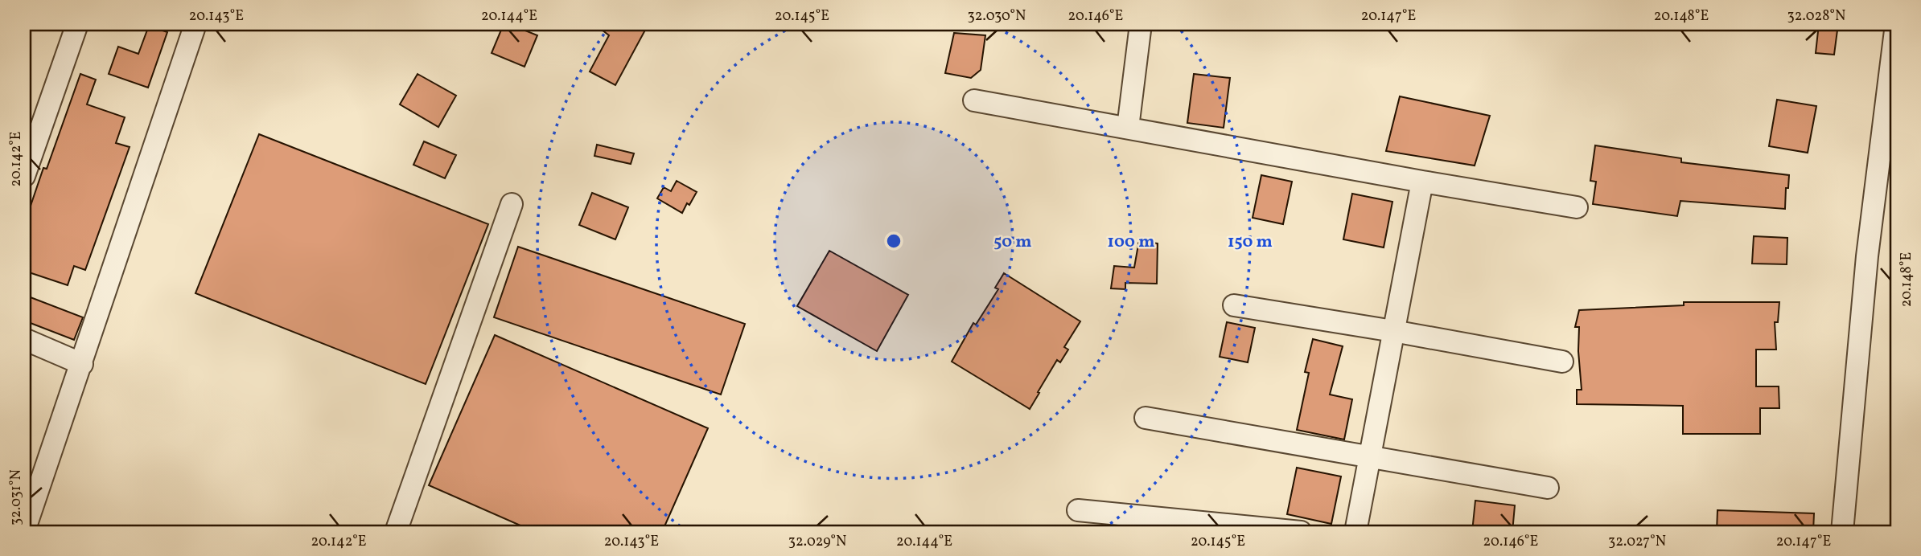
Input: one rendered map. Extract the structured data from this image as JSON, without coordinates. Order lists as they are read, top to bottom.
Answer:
{
  "coordinates": [
    "20.143°E",
    "20.144°E",
    "20.145°E",
    "32.030°N",
    "20.146°E",
    "20.147°E",
    "20.148°E",
    "32.028°N",
    "20.142°E",
    "32.031°N",
    "32.029°N",
    "32.027°N"
  ],
  "rings": ["50 m", "100 m", "150 m"]
}
